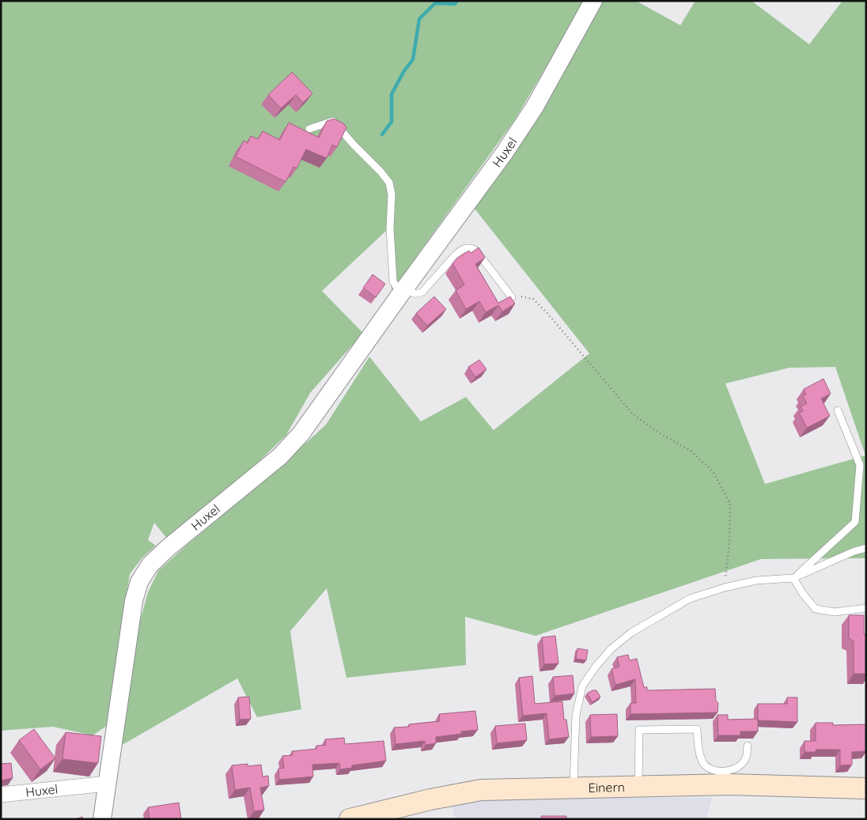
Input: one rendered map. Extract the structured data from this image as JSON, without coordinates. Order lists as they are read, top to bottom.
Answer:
{
  "streets": {
    "main road": ["Einern"],
    "street": ["Huxel"]
  }
}
